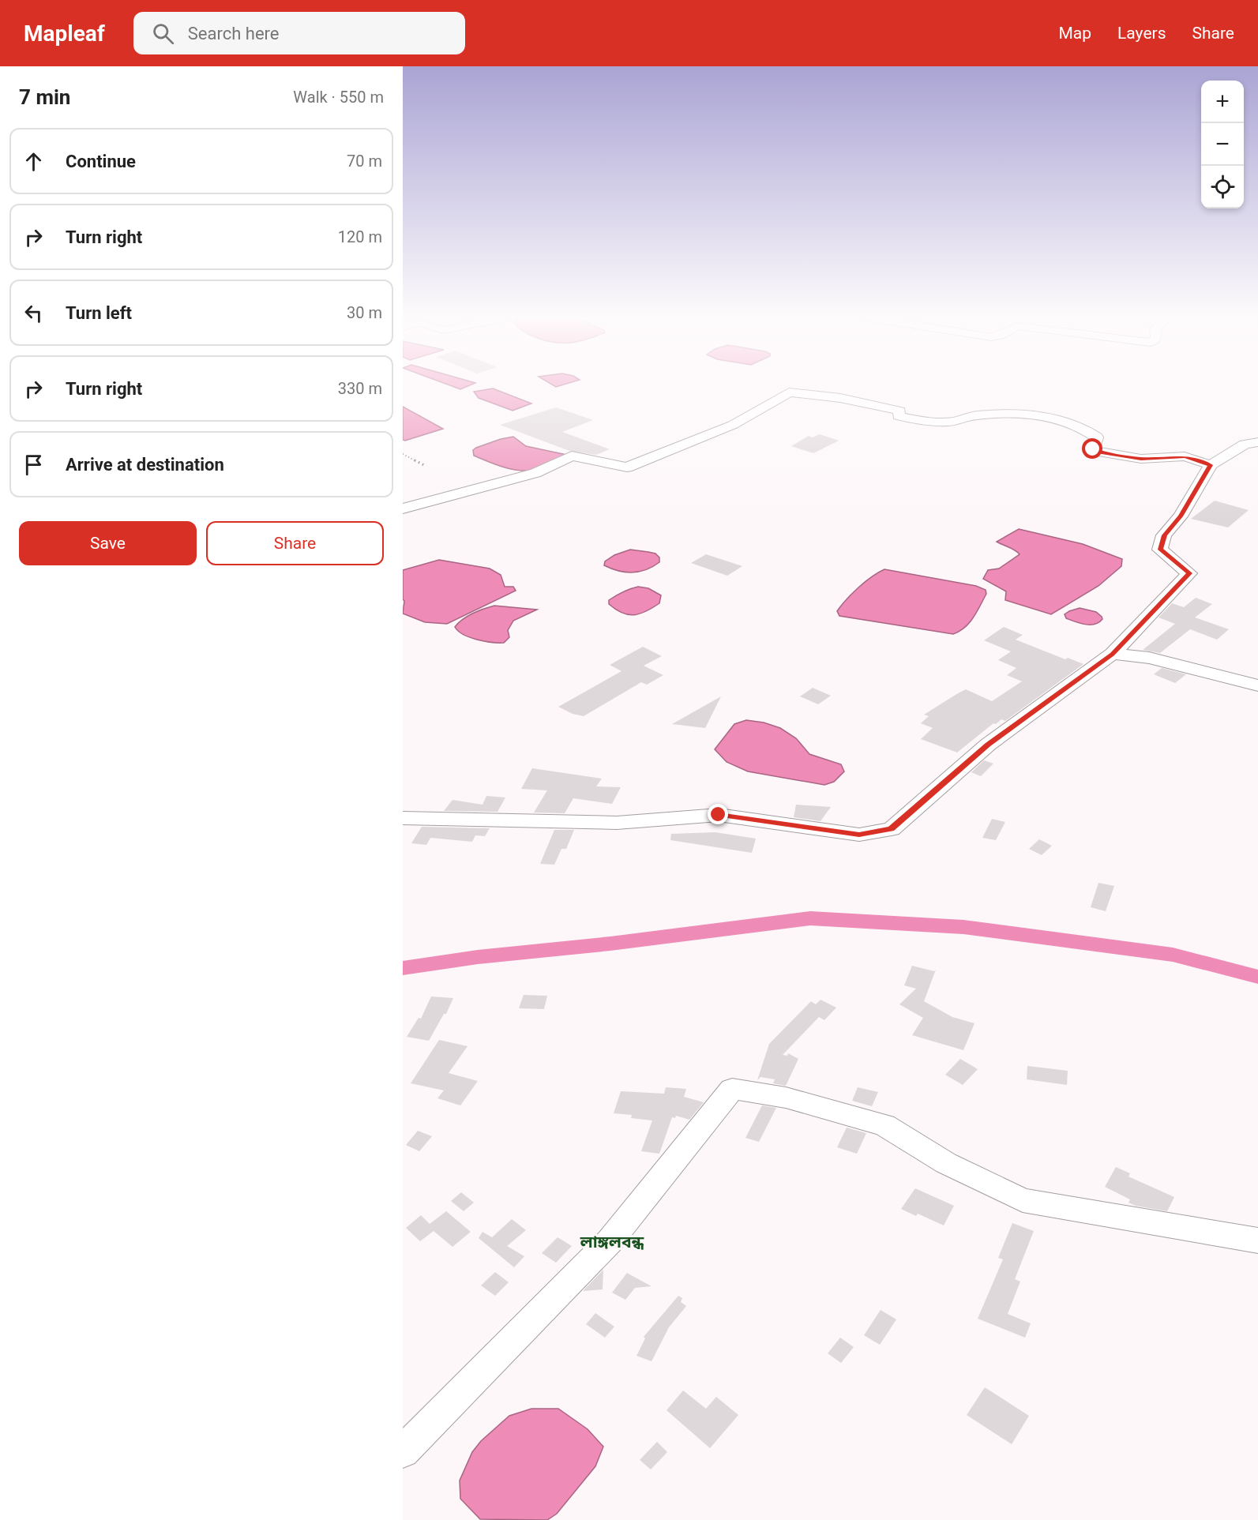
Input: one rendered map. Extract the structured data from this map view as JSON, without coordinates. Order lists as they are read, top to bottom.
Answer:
{
  "districts": ["লাঙ্গলবন্ধ"],
  "page": {
    "header": "Mapleaf",
    "search": "Search here",
    "nav": ["Map", "Layers", "Share"],
    "heading": ["7 min", "Walk · 550 m"],
    "map_buttons": ["+", "−"],
    "list": [
      ["Continue", "70 m"],
      ["Turn right", "120 m"],
      ["Turn left", "30 m"],
      ["Turn right", "330 m"],
      "Arrive at destination"
    ],
    "buttons": ["Save", "Share"]
  }
}
